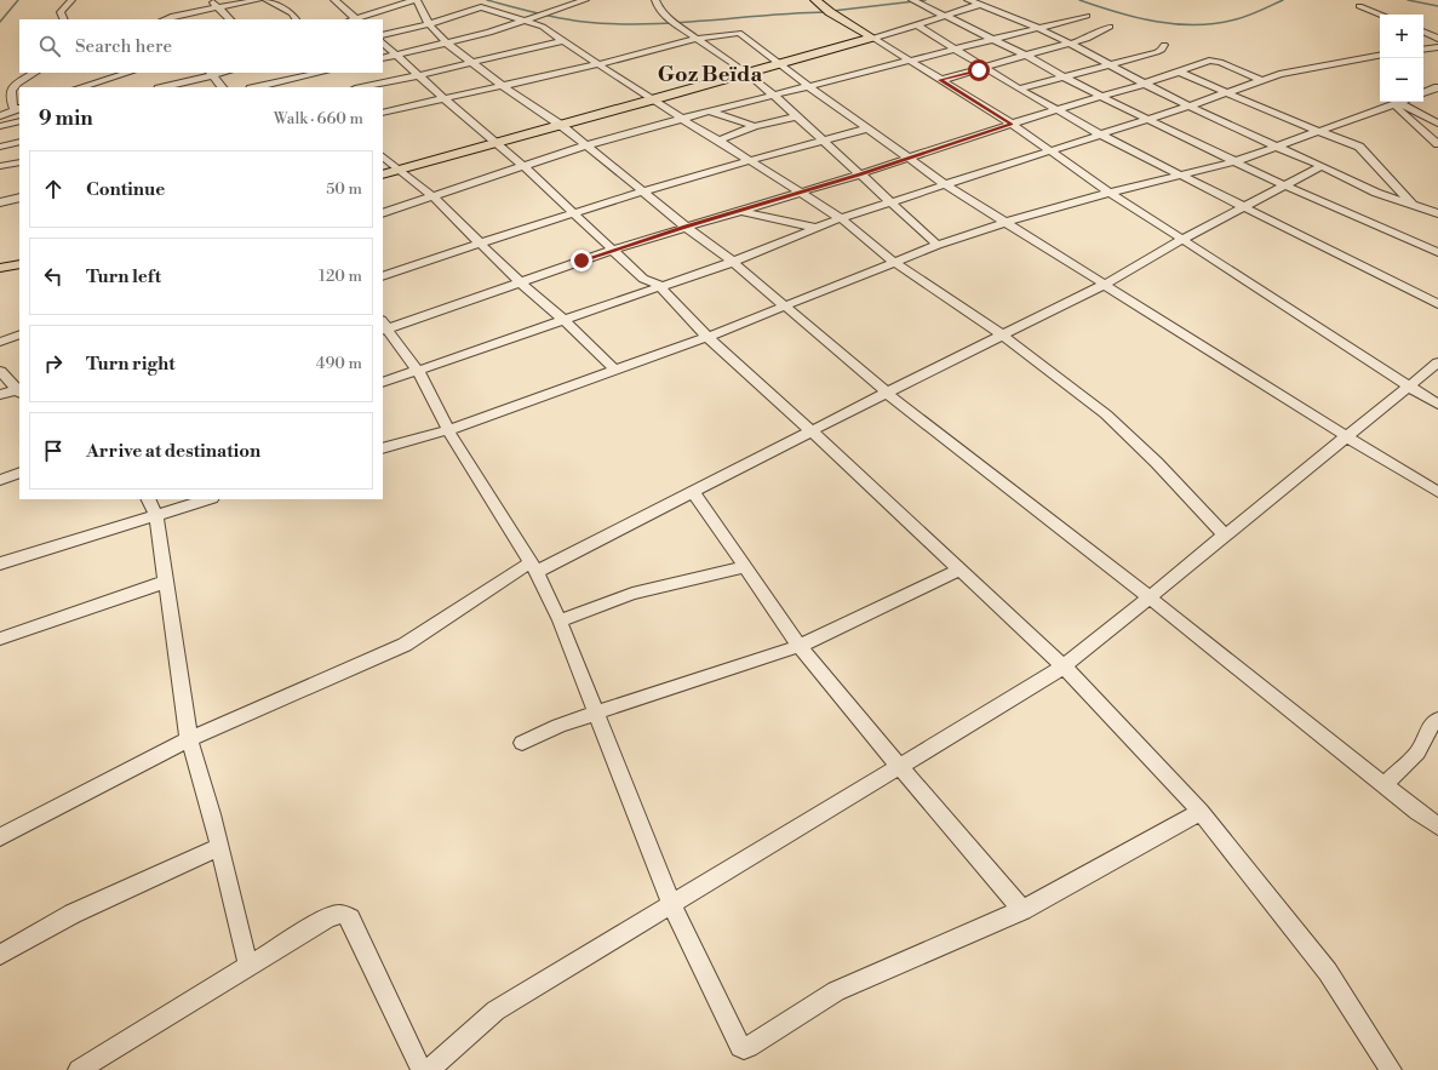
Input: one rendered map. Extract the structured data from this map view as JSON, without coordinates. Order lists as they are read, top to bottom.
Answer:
{
  "districts": ["Goz Beïda"],
  "page": {
    "map_buttons": ["+", "−"],
    "search": "Search here",
    "heading": ["9 min", "Walk · 660 m"],
    "list": [
      ["Continue", "50 m"],
      ["Turn left", "120 m"],
      ["Turn right", "490 m"],
      "Arrive at destination"
    ]
  }
}
